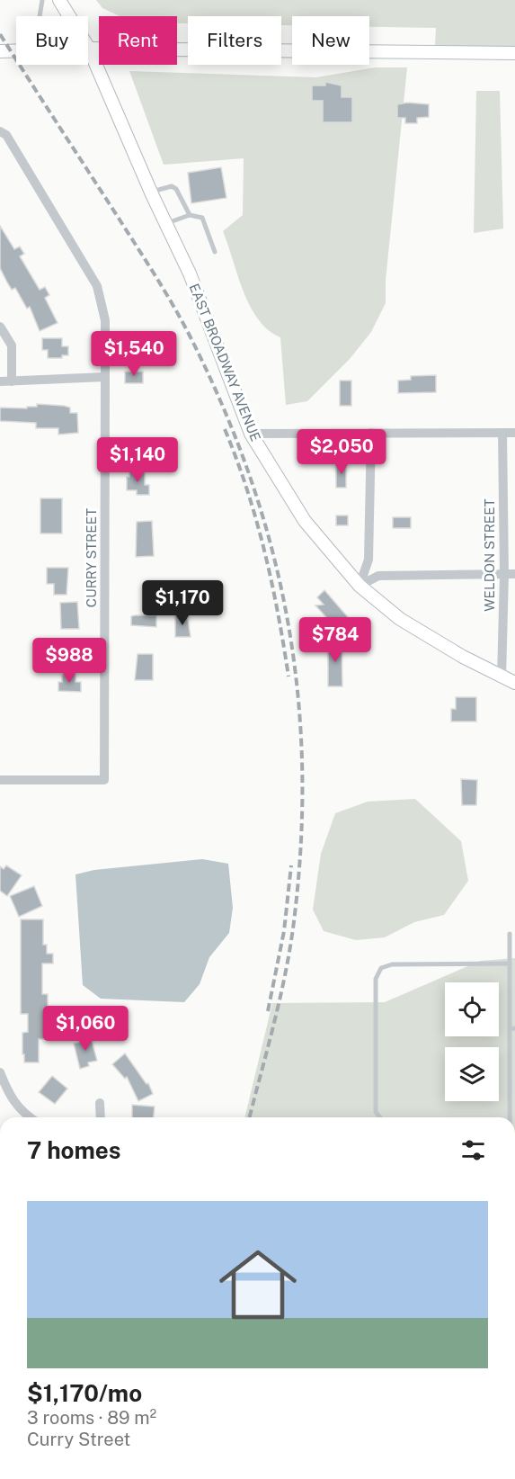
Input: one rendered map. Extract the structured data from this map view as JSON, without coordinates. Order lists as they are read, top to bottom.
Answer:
{
  "streets": {
    "main road": ["EAST BROADWAY AVENUE"],
    "street": ["WELDON STREET", "CURRY STREET"]
  },
  "crossings": [
    ["EAST BROADWAY AVENUE", "WELDON STREET"]
  ],
  "page": {
    "chip": [
      "Buy",
      "Rent",
      "Filters",
      "New"
    ],
    "price": [
      "$1,540",
      "$2,050",
      "$1,140",
      "$1,170",
      "$784",
      "$988",
      "$1,060"
    ],
    "heading": "7 homes",
    "list": [
      {
        "name": "$1,170/mo",
        "note": "3 rooms · 89 m² · Curry Street"
      }
    ]
  }
}
